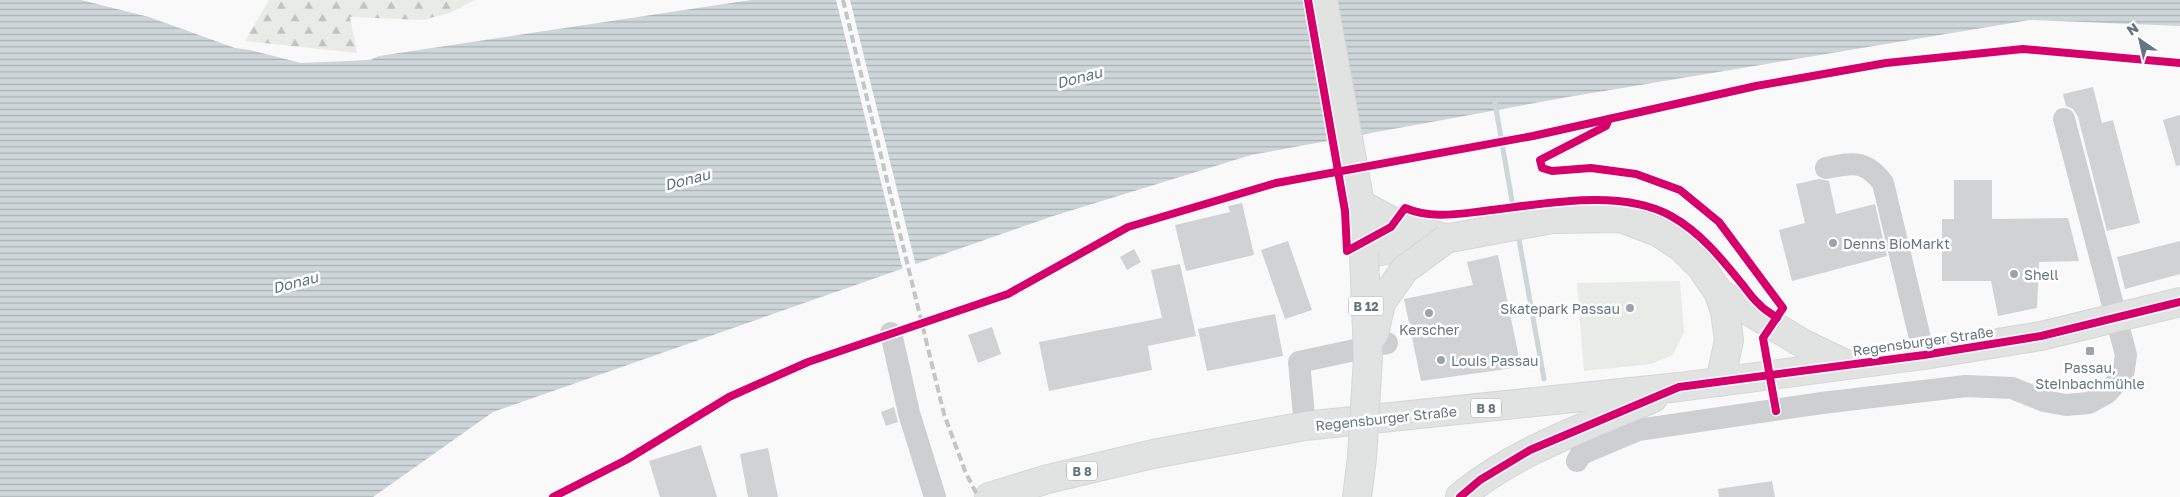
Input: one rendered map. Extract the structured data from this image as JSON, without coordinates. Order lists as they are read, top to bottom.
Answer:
{
  "streets": {
    "main road": ["B 12", "Regensburger Straße", "B 8"]
  },
  "crossings": [
    ["Regensburger Straße", "B 8"]
  ],
  "water": ["Donau"],
  "places": {
    "other": [
      "Denns BioMarkt",
      "Shell",
      "Skatepark Passau",
      "Kerscher",
      "Louis Passau"
    ],
    "transit": ["Passau, Steinbachmühle"]
  },
  "north": "top left"
}
